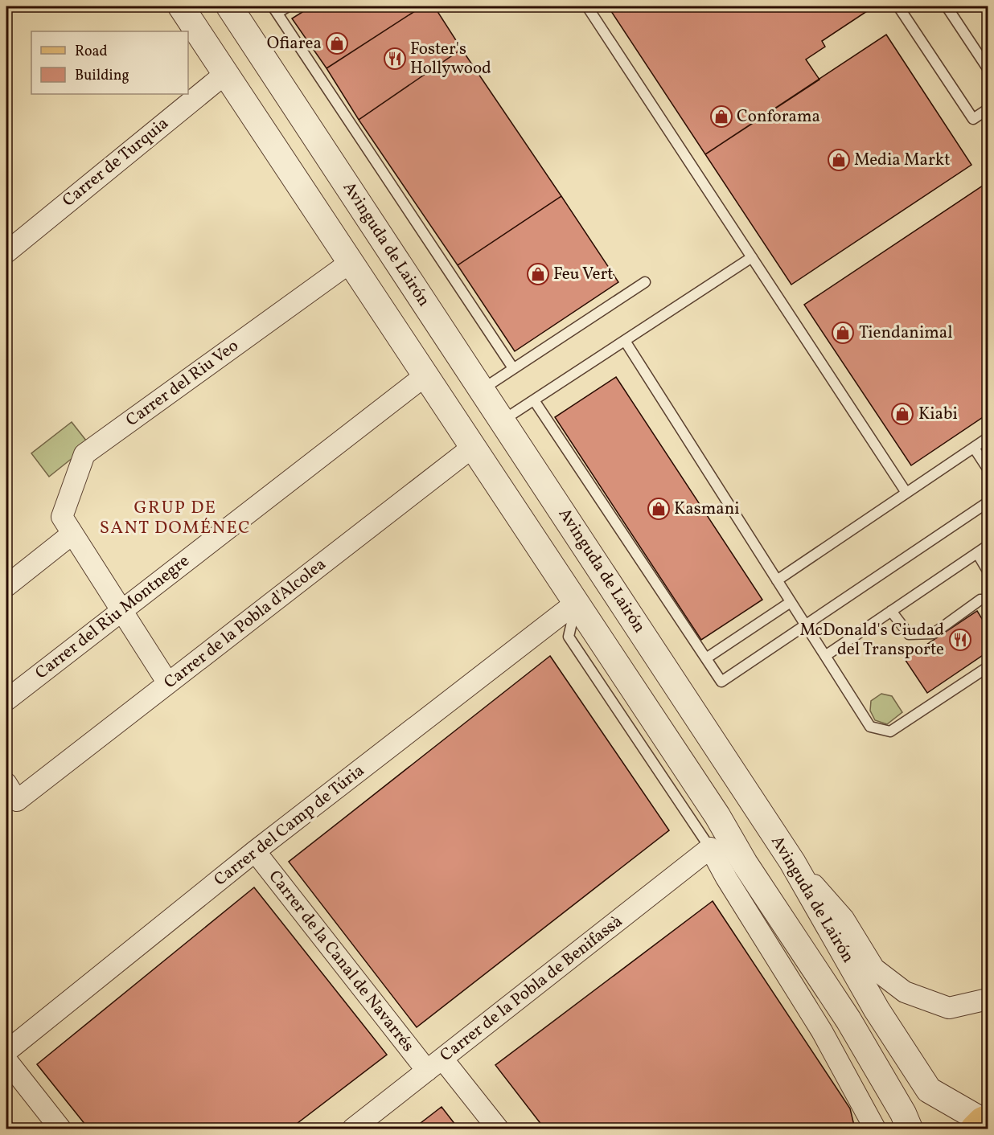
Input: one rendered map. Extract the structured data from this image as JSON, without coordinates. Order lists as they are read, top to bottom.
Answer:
{
  "streets": {
    "street": [
      "Carrer de Turquia",
      "Avinguda de Lairón",
      "Carrer del Riu Veo",
      "Carrer del Riu Montnegre",
      "Carrer de la Pobla d'Alcolea",
      "Carrer del Camp de Túria",
      "Carrer de la Canal de Navarrés",
      "Carrer de la Pobla de Benifassà"
    ]
  },
  "crossings": [
    ["Carrer de Turquia", "Avinguda de Lairón"],
    ["Avinguda de Lairón", "Carrer del Riu Veo"],
    ["Avinguda de Lairón", "Carrer del Riu Montnegre"],
    ["Avinguda de Lairón", "Carrer de la Pobla d'Alcolea"],
    ["Avinguda de Lairón", "Carrer del Camp de Túria"],
    ["Avinguda de Lairón", "Carrer de la Pobla de Benifassà"],
    ["Carrer del Camp de Túria", "Carrer de la Canal de Navarrés"],
    ["Carrer de la Canal de Navarrés", "Carrer de la Pobla de Benifassà"]
  ],
  "districts": ["GRUP DE SANT DOMÉNEC"],
  "places": {
    "shop": [
      "Ofiarea",
      "Conforama",
      "Media Markt",
      "Feu Vert",
      "Tiendanimal",
      "Kiabi",
      "Kasmani"
    ],
    "restaurant": ["Foster's Hollywood", "McDonald's Ciudad del Transporte"]
  },
  "legend": ["Road", "Building"]
}
